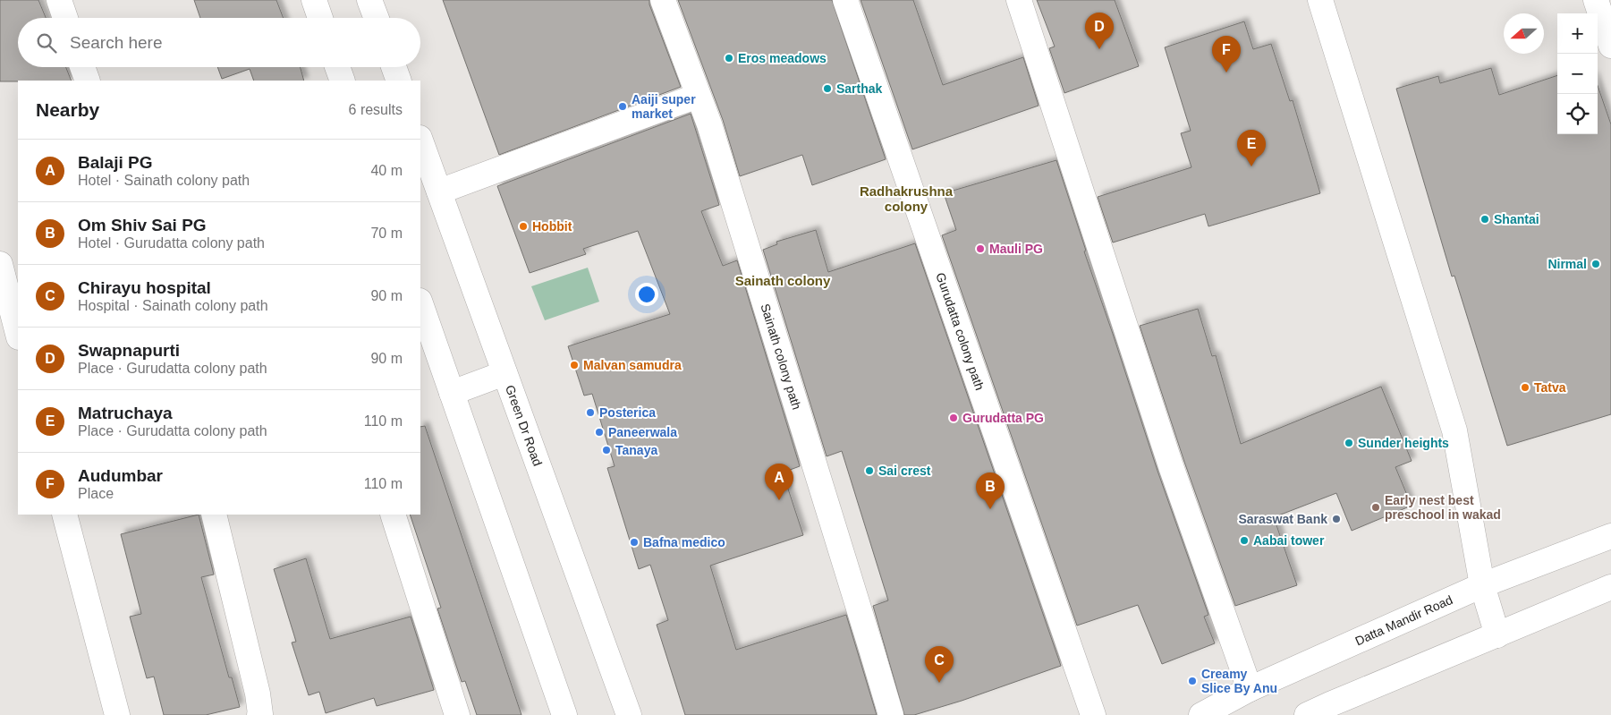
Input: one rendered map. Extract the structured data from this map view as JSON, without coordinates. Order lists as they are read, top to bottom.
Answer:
{
  "streets": {
    "street": [
      "Gurudatta colony path",
      "Sainath colony path",
      "Green Dr Road",
      "Datta Mandir Road"
    ]
  },
  "districts": ["Radhakrushna colony", "Sainath colony"],
  "places": [
    "Eros meadows",
    "Sarthak",
    "Aaiji super market",
    "Shantai",
    "Hobbit",
    "Mauli PG",
    "Nirmal",
    "Malvan samudra",
    "Tatva",
    "Posterica",
    "Gurudatta PG",
    "Paneerwala",
    "Sunder heights",
    "Tanaya",
    "Sai crest",
    "Early nest best preschool in wakad",
    "Saraswat Bank",
    "Aabai tower",
    "Bafna medico",
    "Creamy Slice By Anu"
  ],
  "north": "left",
  "page": {
    "pins": [
      "D",
      "F",
      "E",
      "A",
      "B",
      "C"
    ],
    "map_buttons": ["+", "−"],
    "search": "Search here",
    "heading": ["Nearby", "6 results"],
    "list": [
      {
        "mark": "A",
        "name": "Balaji PG",
        "note": "Hotel · Sainath colony path",
        "value": "40 m"
      },
      {
        "mark": "B",
        "name": "Om Shiv Sai PG",
        "note": "Hotel · Gurudatta colony path",
        "value": "70 m"
      },
      {
        "mark": "C",
        "name": "Chirayu hospital",
        "note": "Hospital · Sainath colony path",
        "value": "90 m"
      },
      {
        "mark": "D",
        "name": "Swapnapurti",
        "note": "Place · Gurudatta colony path",
        "value": "90 m"
      },
      {
        "mark": "E",
        "name": "Matruchaya",
        "note": "Place · Gurudatta colony path",
        "value": "110 m"
      },
      {
        "mark": "F",
        "name": "Audumbar",
        "note": "Place",
        "value": "110 m"
      }
    ]
  }
}
